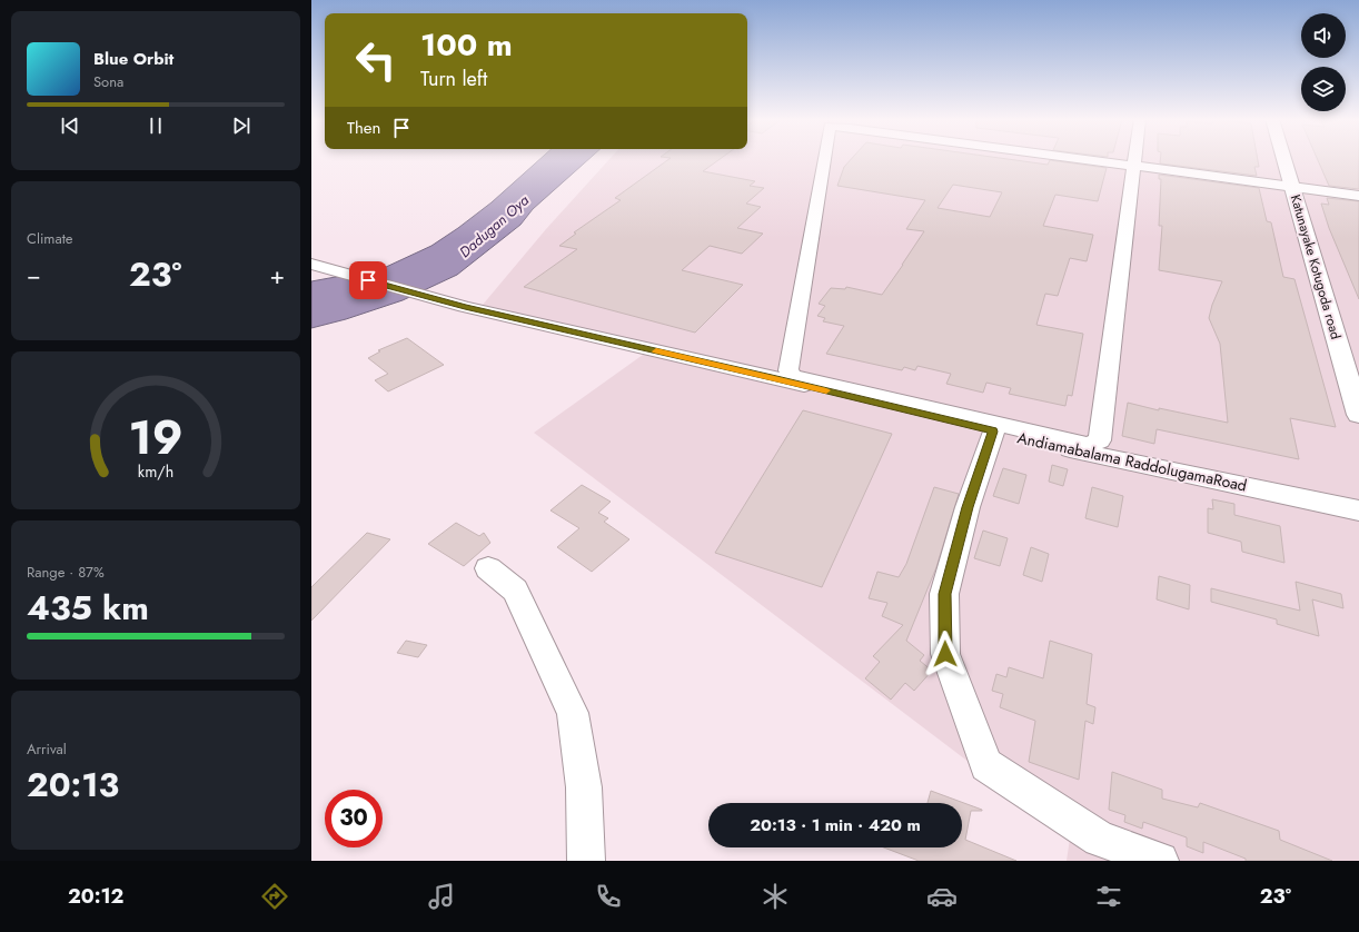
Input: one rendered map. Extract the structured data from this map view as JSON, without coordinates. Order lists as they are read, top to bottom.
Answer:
{
  "streets": {
    "main road": ["Katunayake Kotugoda road"],
    "street": ["Andiamabalama RaddolugamaRoad"]
  },
  "water": ["Dadugan Oya"],
  "page": {
    "turn": ["100 m", "Turn left"],
    "song": ["Blue Orbit", "Sona"],
    "then": "Then",
    "tile": [
      "Climate",
      ["Range · 87%", "435 km"],
      ["Arrival", "20:13"]
    ],
    "heat": ["−", "23°", "+"],
    "limit": "30",
    "trip": "20:13 · 1 min · 420 m",
    "tabs": ["20:12", "23°"],
    "gauge": ["19", "km/h"]
  }
}
